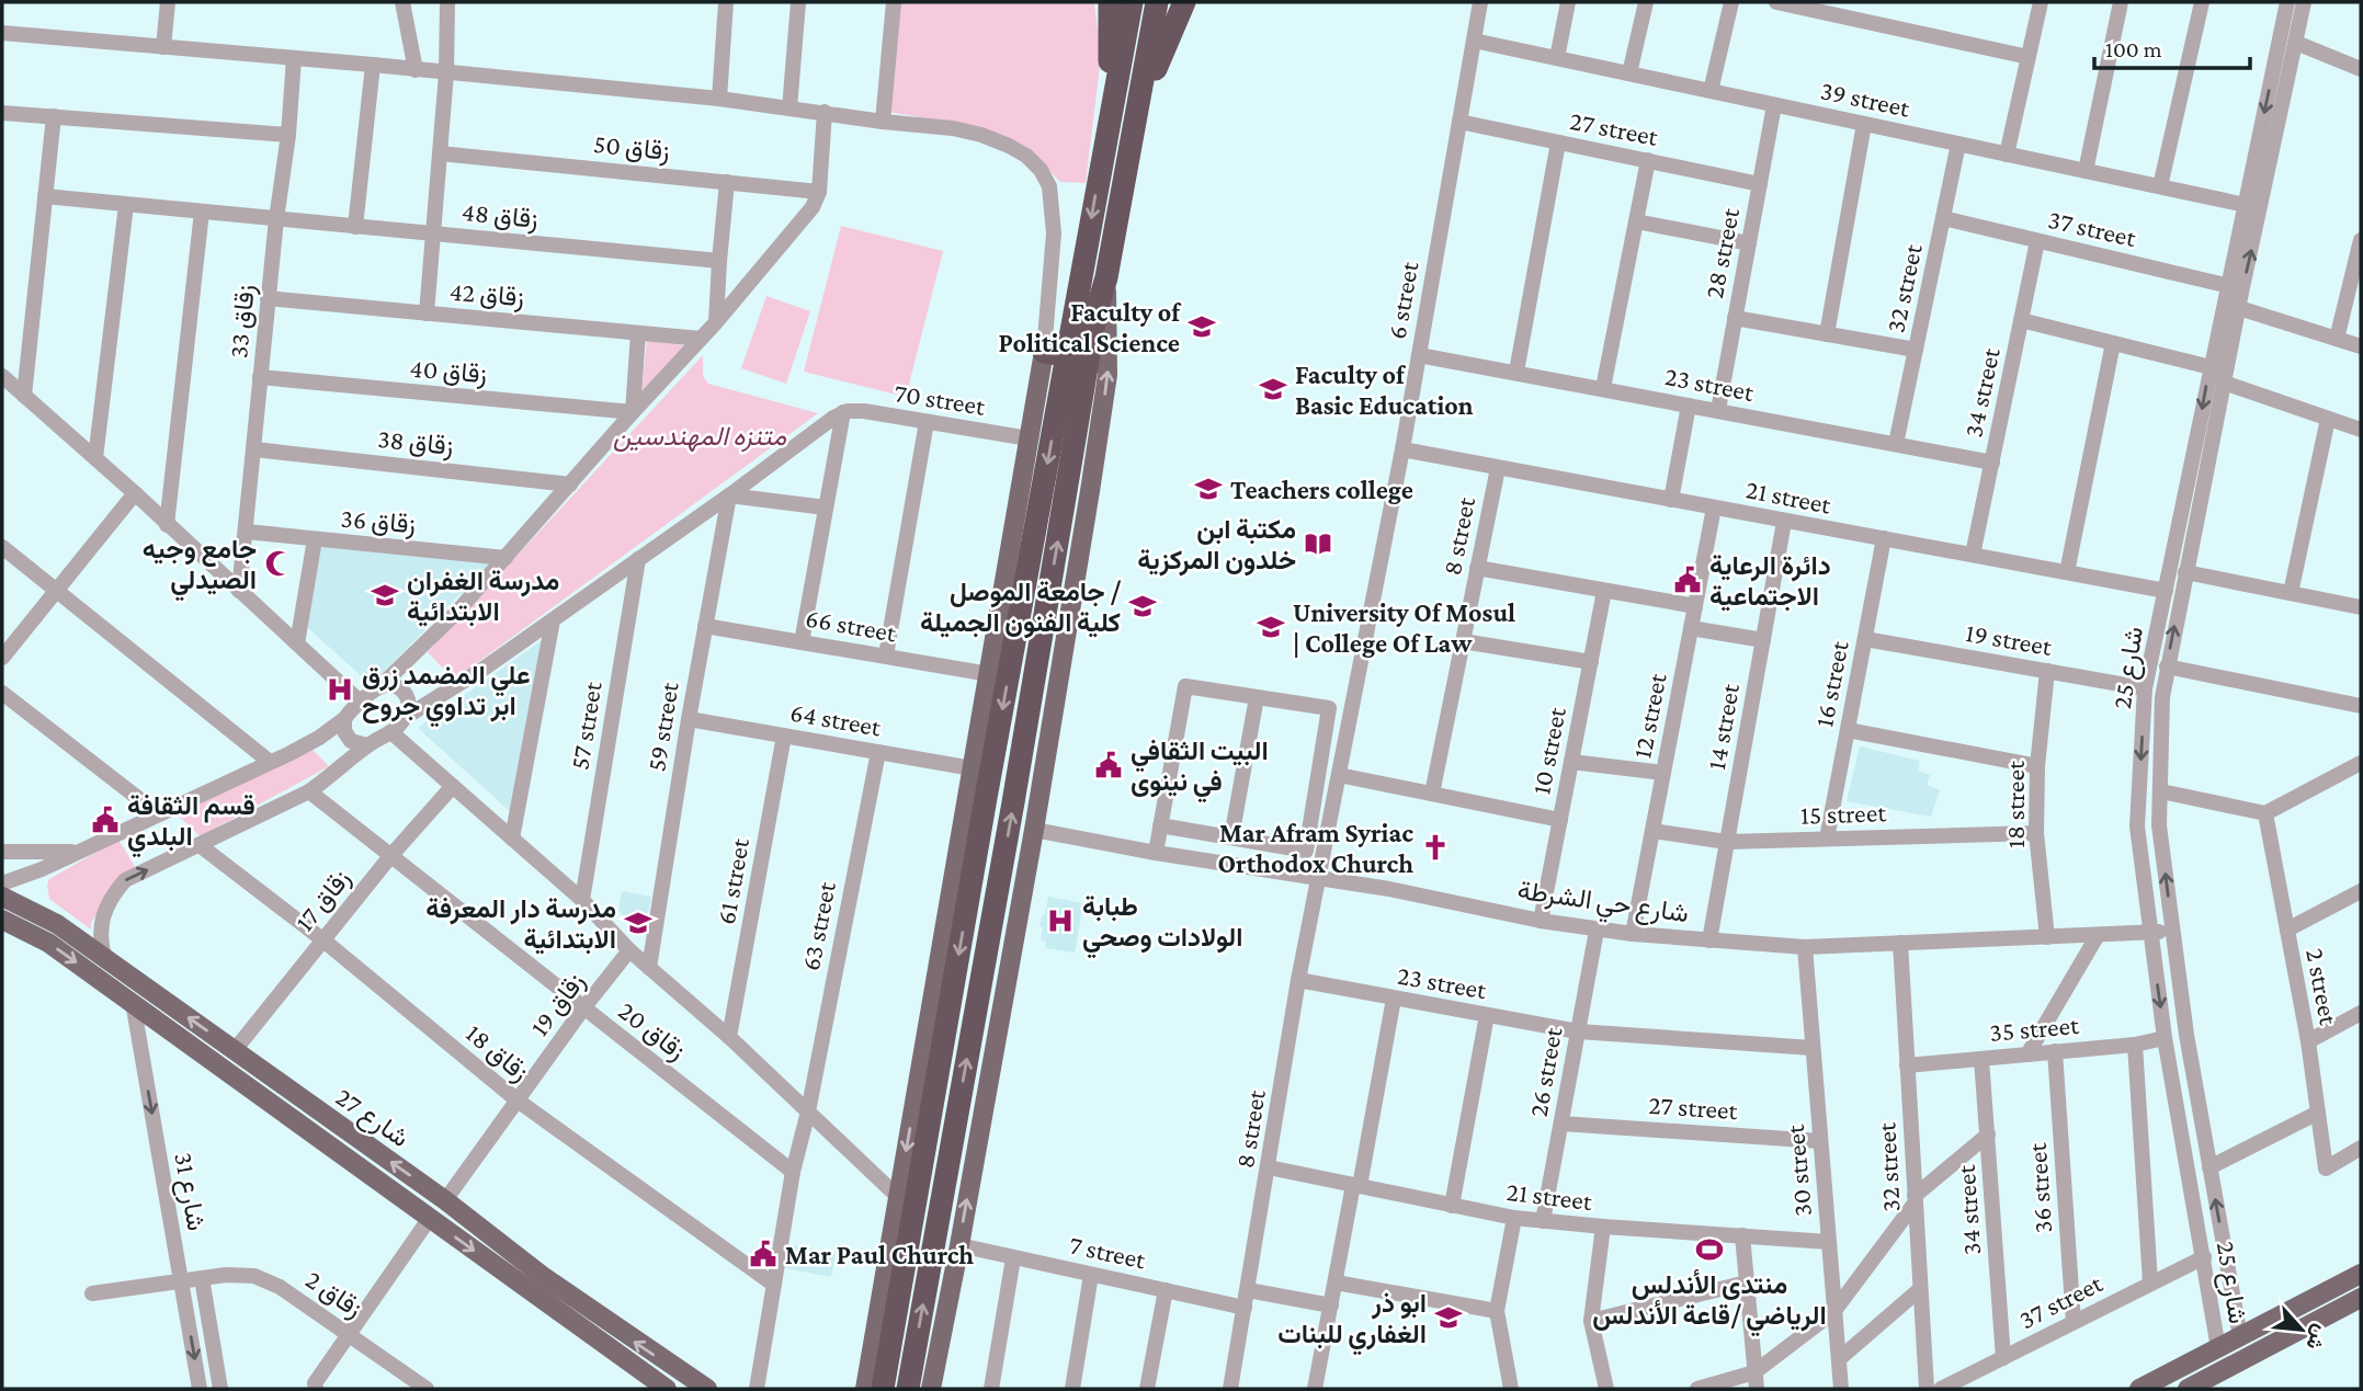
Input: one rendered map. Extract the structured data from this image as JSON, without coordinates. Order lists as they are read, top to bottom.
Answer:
{
  "streets": {
    "main road": ["شارع 27"],
    "street": [
      "39 street",
      "27 street",
      "زقاق 50",
      "زقاق 48",
      "37 street",
      "28 street",
      "32 street",
      "زقاق 42",
      "6 street",
      "زقاق 33",
      "زقاق 40",
      "23 street",
      "34 street",
      "70 street",
      "زقاق 38",
      "21 street",
      "زقاق 36",
      "8 street",
      "66 street",
      "19 street",
      "شارع 25",
      "16 street",
      "12 street",
      "64 street",
      "57 street",
      "59 street",
      "14 street",
      "10 street",
      "18 street",
      "15 street",
      "61 street",
      "زقاق 17",
      "شارع حي الشرطة",
      "63 street",
      "2 street",
      "زقاق 19",
      "35 street",
      "زقاق 20",
      "زقاق 18",
      "26 street",
      "30 street",
      "36 street",
      "شارع 31",
      "7 street",
      "زقاق 2"
    ]
  },
  "crossings": [
    ["39 street", "28 street"],
    ["39 street", "32 street"],
    ["39 street", "6 street"],
    ["39 street", "شارع 25"],
    ["27 street", "28 street"],
    ["27 street", "6 street"],
    ["27 street", "26 street"],
    ["27 street", "30 street"],
    ["زقاق 48", "زقاق 33"],
    ["37 street", "32 street"],
    ["37 street", "34 street"],
    ["37 street", "شارع 25"],
    ["37 street", "36 street"],
    ["28 street", "23 street"],
    ["32 street", "23 street"],
    ["32 street", "شارع حي الشرطة"],
    ["32 street", "35 street"],
    ["زقاق 42", "زقاق 33"],
    ["6 street", "23 street"],
    ["6 street", "21 street"],
    ["6 street", "8 street"],
    ["6 street", "شارع حي الشرطة"],
    ["زقاق 33", "زقاق 40"],
    ["زقاق 33", "زقاق 38"],
    ["زقاق 33", "زقاق 36"],
    ["23 street", "34 street"],
    ["23 street", "8 street"],
    ["23 street", "26 street"],
    ["23 street", "30 street"],
    ["34 street", "21 street"],
    ["34 street", "35 street"],
    ["21 street", "8 street"],
    ["21 street", "شارع 25"],
    ["21 street", "16 street"],
    ["21 street", "12 street"],
    ["21 street", "14 street"],
    ["21 street", "26 street"],
    ["21 street", "30 street"],
    ["8 street", "شارع حي الشرطة"],
    ["8 street", "7 street"],
    ["66 street", "59 street"],
    ["19 street", "شارع 25"],
    ["19 street", "16 street"],
    ["19 street", "18 street"],
    ["شارع 25", "شارع حي الشرطة"],
    ["شارع 25", "35 street"],
    ["16 street", "15 street"],
    ["12 street", "15 street"],
    ["12 street", "شارع حي الشرطة"],
    ["64 street", "59 street"],
    ["64 street", "61 street"],
    ["64 street", "63 street"],
    ["14 street", "15 street"],
    ["14 street", "شارع حي الشرطة"],
    ["10 street", "شارع حي الشرطة"],
    ["18 street", "15 street"],
    ["18 street", "شارع حي الشرطة"],
    ["زقاق 17", "زقاق 20"],
    ["زقاق 17", "زقاق 18"],
    ["زقاق 17", "شارع 27"],
    ["شارع حي الشرطة", "26 street"],
    ["شارع حي الشرطة", "30 street"],
    ["63 street", "زقاق 20"],
    ["زقاق 19", "زقاق 20"],
    ["زقاق 19", "زقاق 18"],
    ["زقاق 19", "شارع 27"],
    ["35 street", "36 street"],
    ["شارع 27", "شارع 31"],
    ["شارع 31", "زقاق 2"]
  ],
  "one_way": ["شارع 31"],
  "parks": ["متنزه المهندسين"],
  "places": {
    "school or university": [
      "Faculty of Political Science",
      "Faculty of Basic Education",
      "Teachers college",
      "مدرسة الغفران الابتدائية",
      "جامعة الموصل / كلية الفنون الجميلة",
      "University Of Mosul | College Of Law",
      "مدرسة دار المعرفة الابتدائية",
      "ابو ذر الغفاري للبنات"
    ],
    "library": ["مكتبة ابن خلدون المركزية"],
    "mosque": ["جامع وجيه الصيدلي"],
    "public building": [
      "دائرة الرعاية الاجتماعية",
      "البيت الثقافي في نينوى",
      "قسم الثقافة البلدي",
      "Mar Paul Church"
    ],
    "hospital": ["علي المضمد زرق ابر تداوي جروح", "طبابة الولادات وصحي"],
    "church": ["Mar Afram Syriac Orthodox Church"],
    "sports": ["منتدى الأندلس الرياضي /قاعة الأندلس"]
  },
  "scale_bar": "100 m",
  "north": "bottom right"
}
